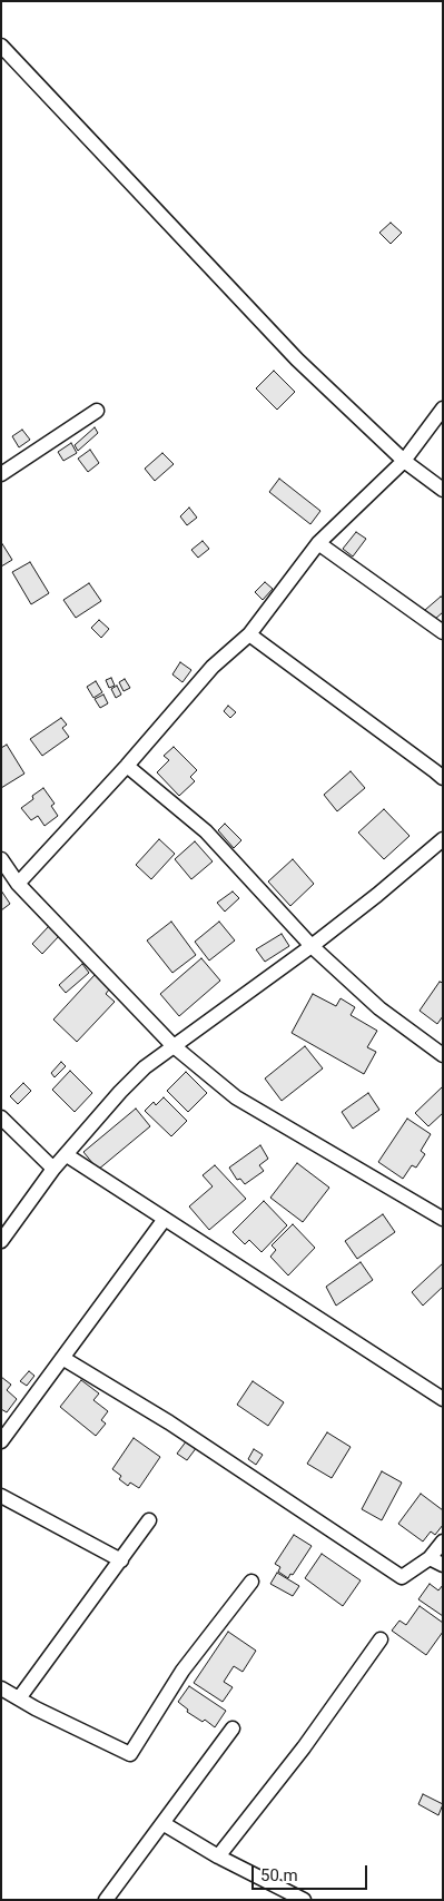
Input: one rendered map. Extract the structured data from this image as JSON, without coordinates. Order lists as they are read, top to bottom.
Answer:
{
  "scale_bar": "50 m"
}
